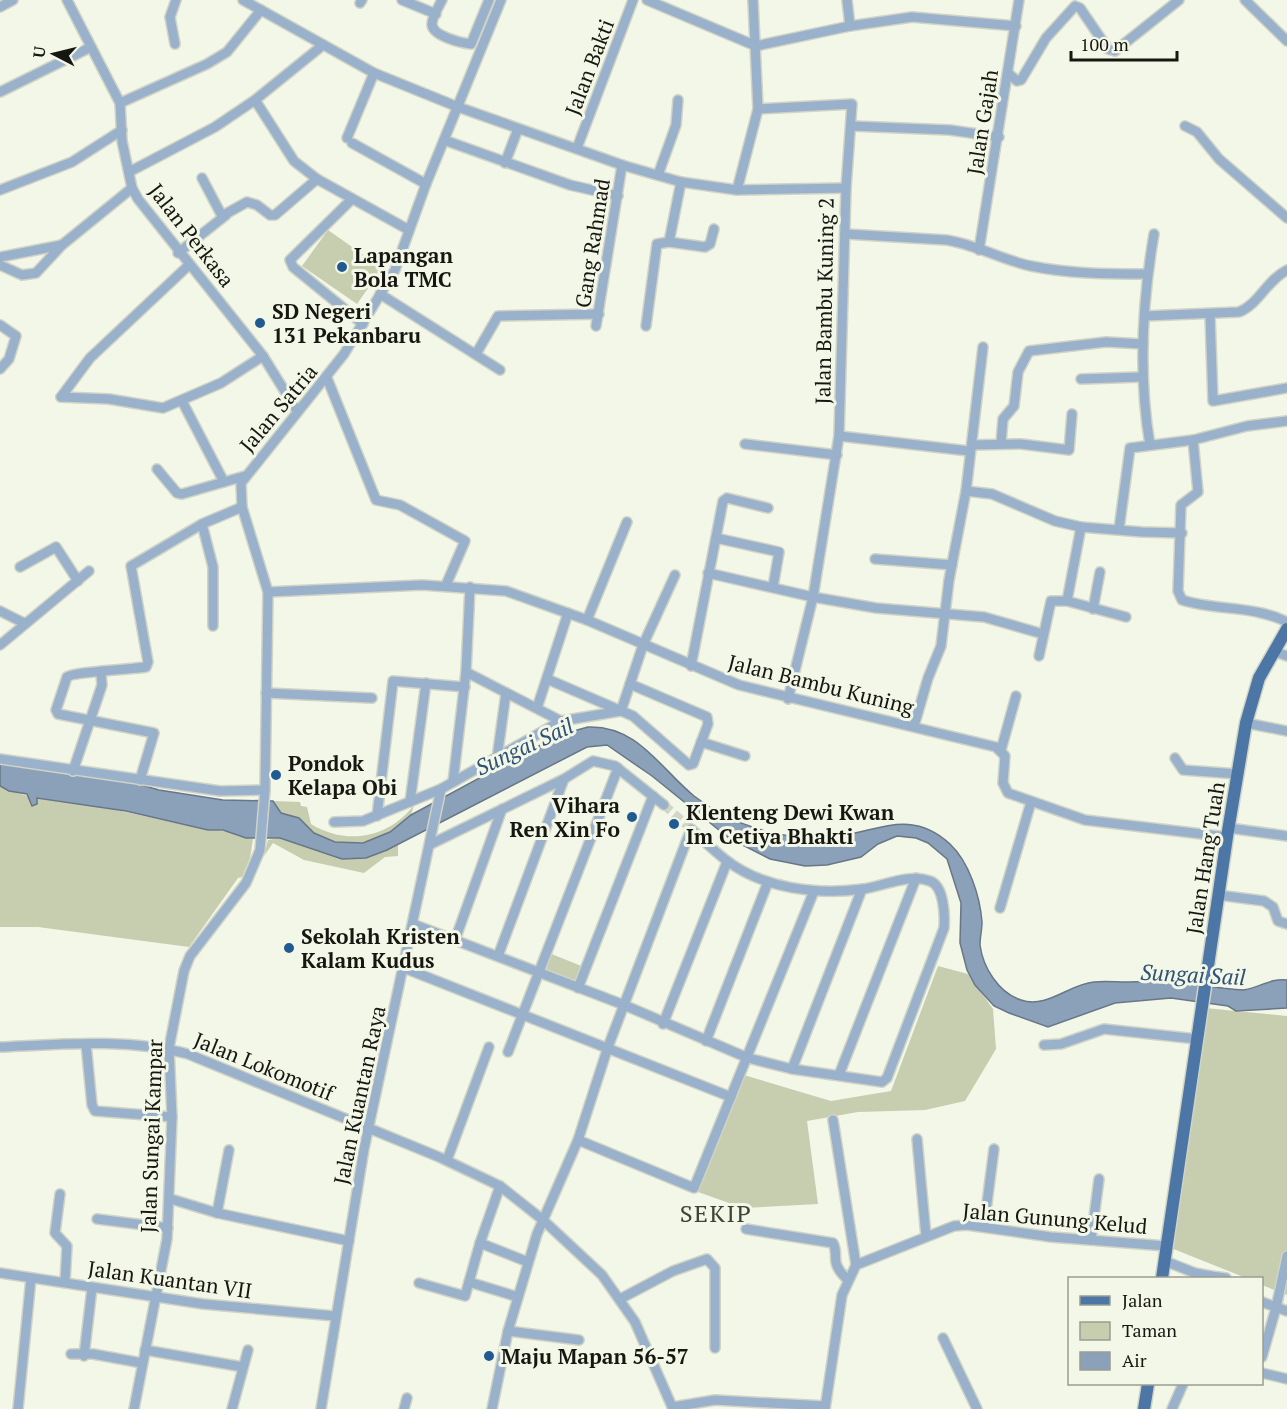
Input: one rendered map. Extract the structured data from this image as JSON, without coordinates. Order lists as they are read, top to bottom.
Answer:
{
  "streets": {
    "main road": ["Jalan Hang Tuah"],
    "street": [
      "Jalan Bakti",
      "Jalan Gajah",
      "Jalan Perkasa",
      "Gang Rahmad",
      "Jalan Bambu Kuning 2",
      "Jalan Satria",
      "Jalan Bambu Kuning",
      "Jalan Lokomotif",
      "Jalan Kuantan Raya",
      "Jalan Sungai Kampar",
      "Jalan Gunung Kelud",
      "Jalan Kuantan VII"
    ]
  },
  "crossings": [
    ["Jalan Bakti", "Jalan Bambu Kuning 2"],
    ["Jalan Perkasa", "Jalan Satria"],
    ["Gang Rahmad", "Jalan Bambu Kuning 2"],
    ["Jalan Bambu Kuning 2", "Jalan Satria"],
    ["Jalan Bambu Kuning 2", "Jalan Bambu Kuning"],
    ["Jalan Satria", "Jalan Bambu Kuning"],
    ["Jalan Satria", "Jalan Sungai Kampar"],
    ["Jalan Hang Tuah", "Jalan Gunung Kelud"],
    ["Jalan Lokomotif", "Jalan Kuantan Raya"],
    ["Jalan Lokomotif", "Jalan Sungai Kampar"],
    ["Jalan Kuantan Raya", "Jalan Kuantan VII"],
    ["Jalan Sungai Kampar", "Jalan Kuantan VII"]
  ],
  "districts": ["SEKIP"],
  "water": ["Sungai Sail"],
  "places": [
    "Lapangan Bola TMC",
    "SD Negeri 131 Pekanbaru",
    "Pondok Kelapa Obi",
    "Vihara Ren Xin Fo",
    "Klenteng Dewi Kwan Im Cetiya Bhakti",
    "Sekolah Kristen Kalam Kudus",
    "Maju Mapan 56-57"
  ],
  "legend": ["Jalan", "Taman", "Air"],
  "scale_bar": "100 m",
  "north": "left"
}
